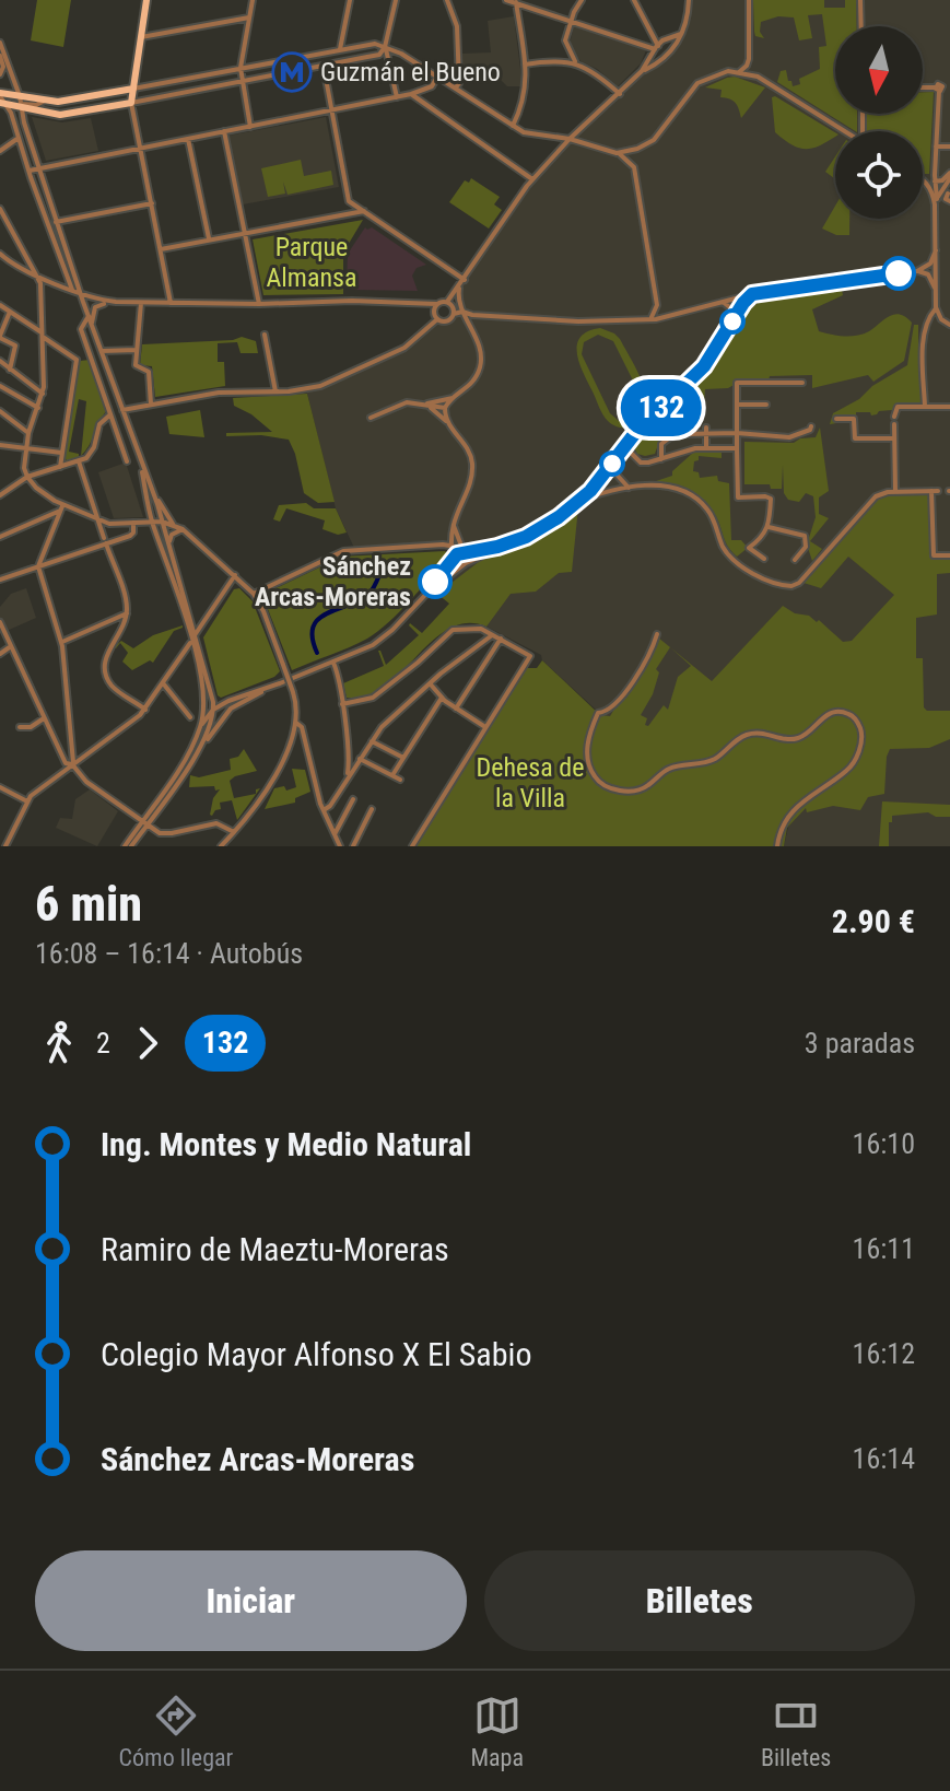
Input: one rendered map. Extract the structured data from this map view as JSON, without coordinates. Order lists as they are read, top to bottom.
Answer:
{
  "parks": ["Parque Almansa", "Dehesa de la Villa"],
  "places": {
    "metro station": ["Guzmán el Bueno"],
    "other": ["Sánchez Arcas-Moreras"]
  },
  "lines": ["bus line 132"],
  "north": "bottom",
  "page": {
    "on_map": "132",
    "heading": ["6 min", "16:08 – 16:14 · Autobús", "2.90 €"],
    "legs": ["2", "132", "3 paradas"],
    "list": [
      {
        "name": "Ing. Montes y Medio Natural",
        "value": "16:10"
      },
      {
        "name": "Ramiro de Maeztu-Moreras",
        "value": "16:11"
      },
      {
        "name": "Colegio Mayor Alfonso X El Sabio",
        "value": "16:12"
      },
      {
        "name": "Sánchez Arcas-Moreras",
        "value": "16:14"
      }
    ],
    "buttons": ["Iniciar", "Billetes"],
    "tabs": ["Cómo llegar", "Mapa", "Billetes"]
  }
}
